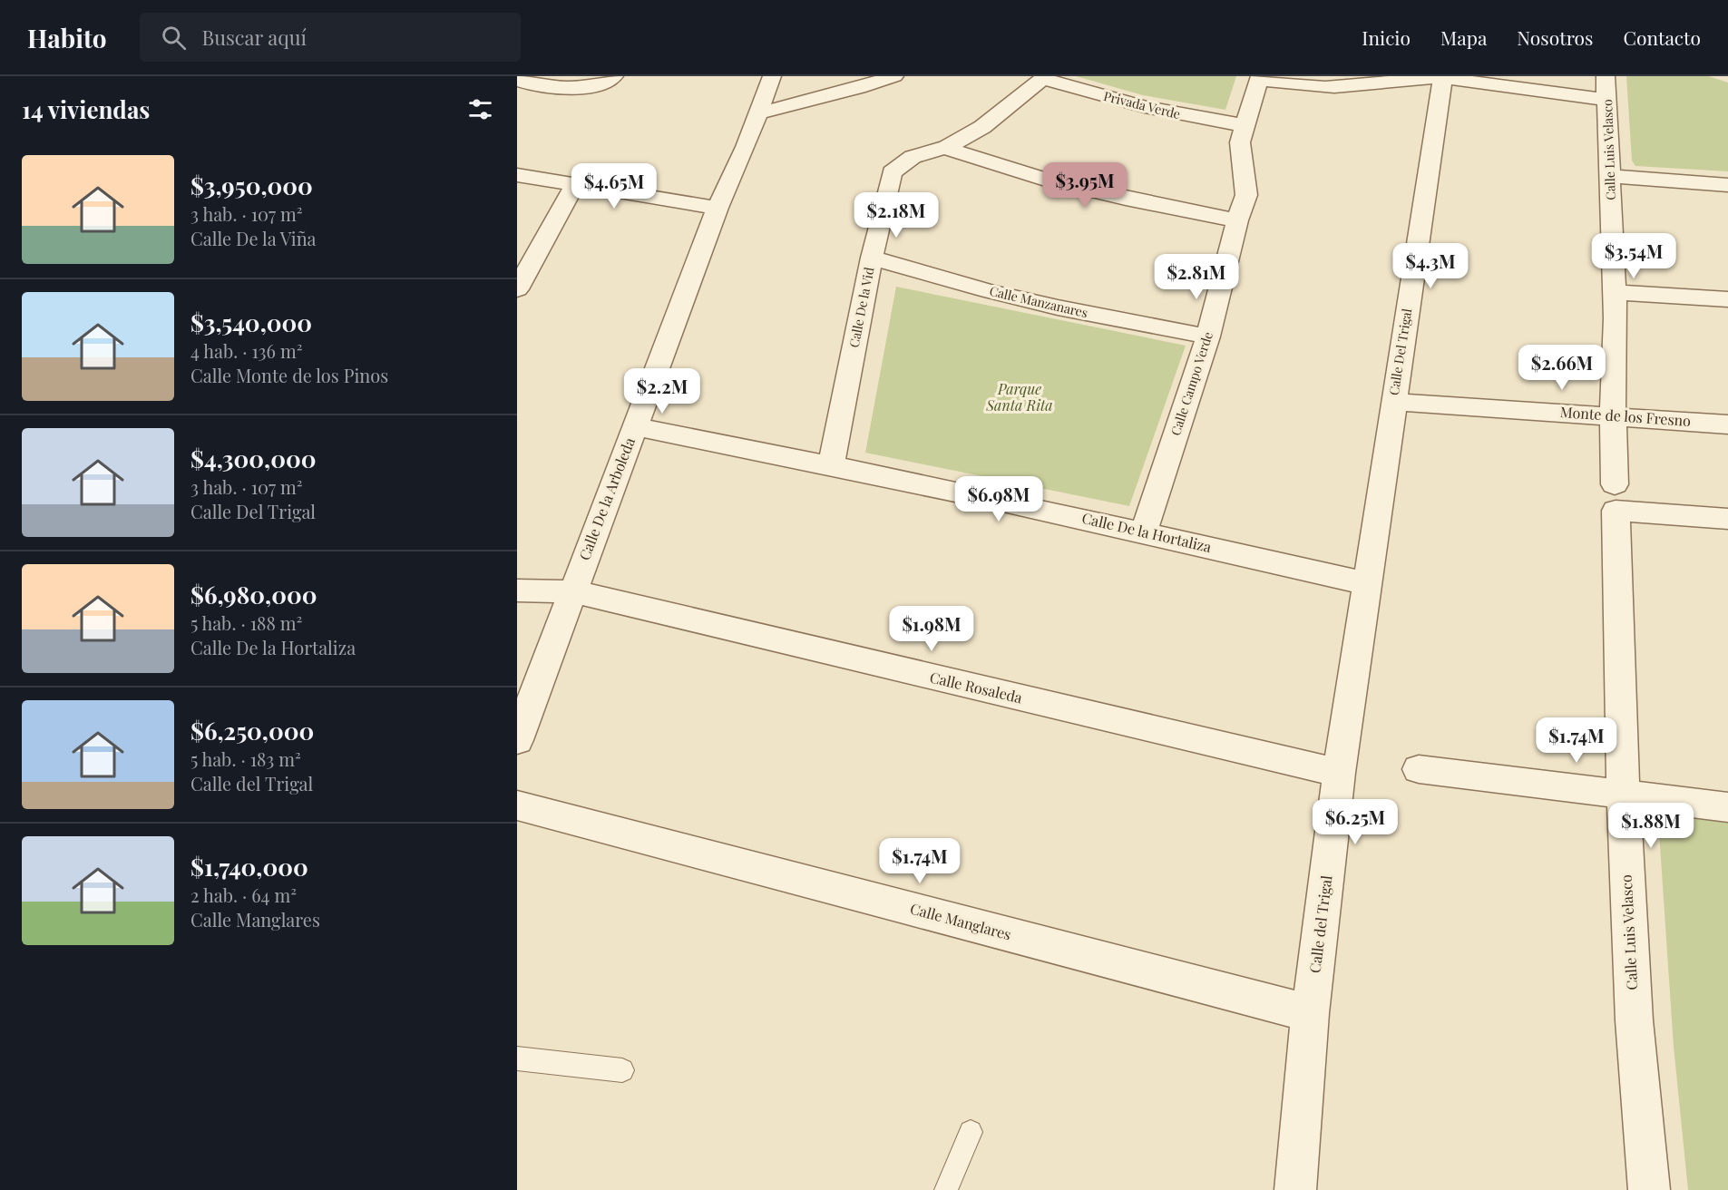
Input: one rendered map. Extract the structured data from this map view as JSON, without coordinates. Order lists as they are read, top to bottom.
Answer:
{
  "streets": {
    "street": [
      "Privada Verde",
      "Calle Luis Velasco",
      "Calle Manzanares",
      "Calle De la Vid",
      "Calle Del Trigal",
      "Calle Campo Verde",
      "Monte de los Fresno",
      "Calle De la Arboleda",
      "Calle De la Hortaliza",
      "Calle Rosaleda",
      "Calle Manglares",
      "Calle del Trigal"
    ]
  },
  "crossings": [
    ["Privada Verde", "Calle De la Vid"],
    ["Privada Verde", "Calle Campo Verde"],
    ["Calle Luis Velasco", "Monte de los Fresno"],
    ["Calle Manzanares", "Calle De la Vid"],
    ["Calle Manzanares", "Calle Campo Verde"],
    ["Calle De la Vid", "Calle De la Hortaliza"],
    ["Calle Del Trigal", "Monte de los Fresno"],
    ["Calle Del Trigal", "Calle del Trigal"],
    ["Calle Campo Verde", "Calle De la Hortaliza"],
    ["Calle De la Arboleda", "Calle De la Hortaliza"],
    ["Calle De la Arboleda", "Calle Rosaleda"],
    ["Calle De la Hortaliza", "Calle del Trigal"],
    ["Calle Rosaleda", "Calle del Trigal"],
    ["Calle Manglares", "Calle del Trigal"]
  ],
  "parks": ["Parque Santa Rita"],
  "page": {
    "header": "Habito",
    "search": "Buscar aquí",
    "nav": [
      "Inicio",
      "Mapa",
      "Nosotros",
      "Contacto"
    ],
    "heading": "14 viviendas",
    "list": [
      {
        "name": "$3,950,000",
        "note": "3 hab. · 107 m² · Calle De la Viña"
      },
      {
        "name": "$3,540,000",
        "note": "4 hab. · 136 m² · Calle Monte de los Pinos"
      },
      {
        "name": "$4,300,000",
        "note": "3 hab. · 107 m² · Calle Del Trigal"
      },
      {
        "name": "$6,980,000",
        "note": "5 hab. · 188 m² · Calle De la Hortaliza"
      },
      {
        "name": "$6,250,000",
        "note": "5 hab. · 183 m² · Calle del Trigal"
      },
      {
        "name": "$1,740,000",
        "note": "2 hab. · 64 m² · Calle Manglares"
      }
    ],
    "price": [
      "$3.95M",
      "$4.65M",
      "$2.18M",
      "$3.54M",
      "$4.3M",
      "$2.81M",
      "$2.66M",
      "$2.2M",
      "$6.98M",
      "$1.98M",
      "$1.74M",
      "$6.25M",
      "$1.88M",
      "$1.74M"
    ]
  }
}
